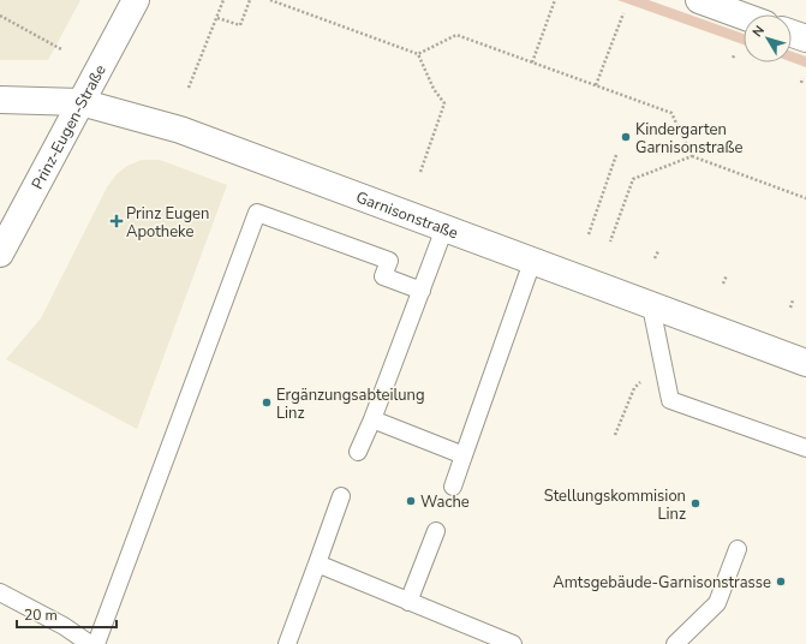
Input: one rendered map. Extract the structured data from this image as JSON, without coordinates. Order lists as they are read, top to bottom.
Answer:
{
  "streets": {
    "street": ["Prinz-Eugen-Straße", "Garnisonstraße"]
  },
  "crossings": [
    ["Prinz-Eugen-Straße", "Garnisonstraße"]
  ],
  "places": {
    "other": [
      "Kindergarten Garnisonstraße",
      "Ergänzungsabteilung Linz",
      "Wache",
      "Stellungskommision Linz",
      "Amtsgebäude-Garnisonstrasse"
    ],
    "health": ["Prinz Eugen Apotheke"]
  },
  "scale_bar": "20 m",
  "north": "top left"
}
